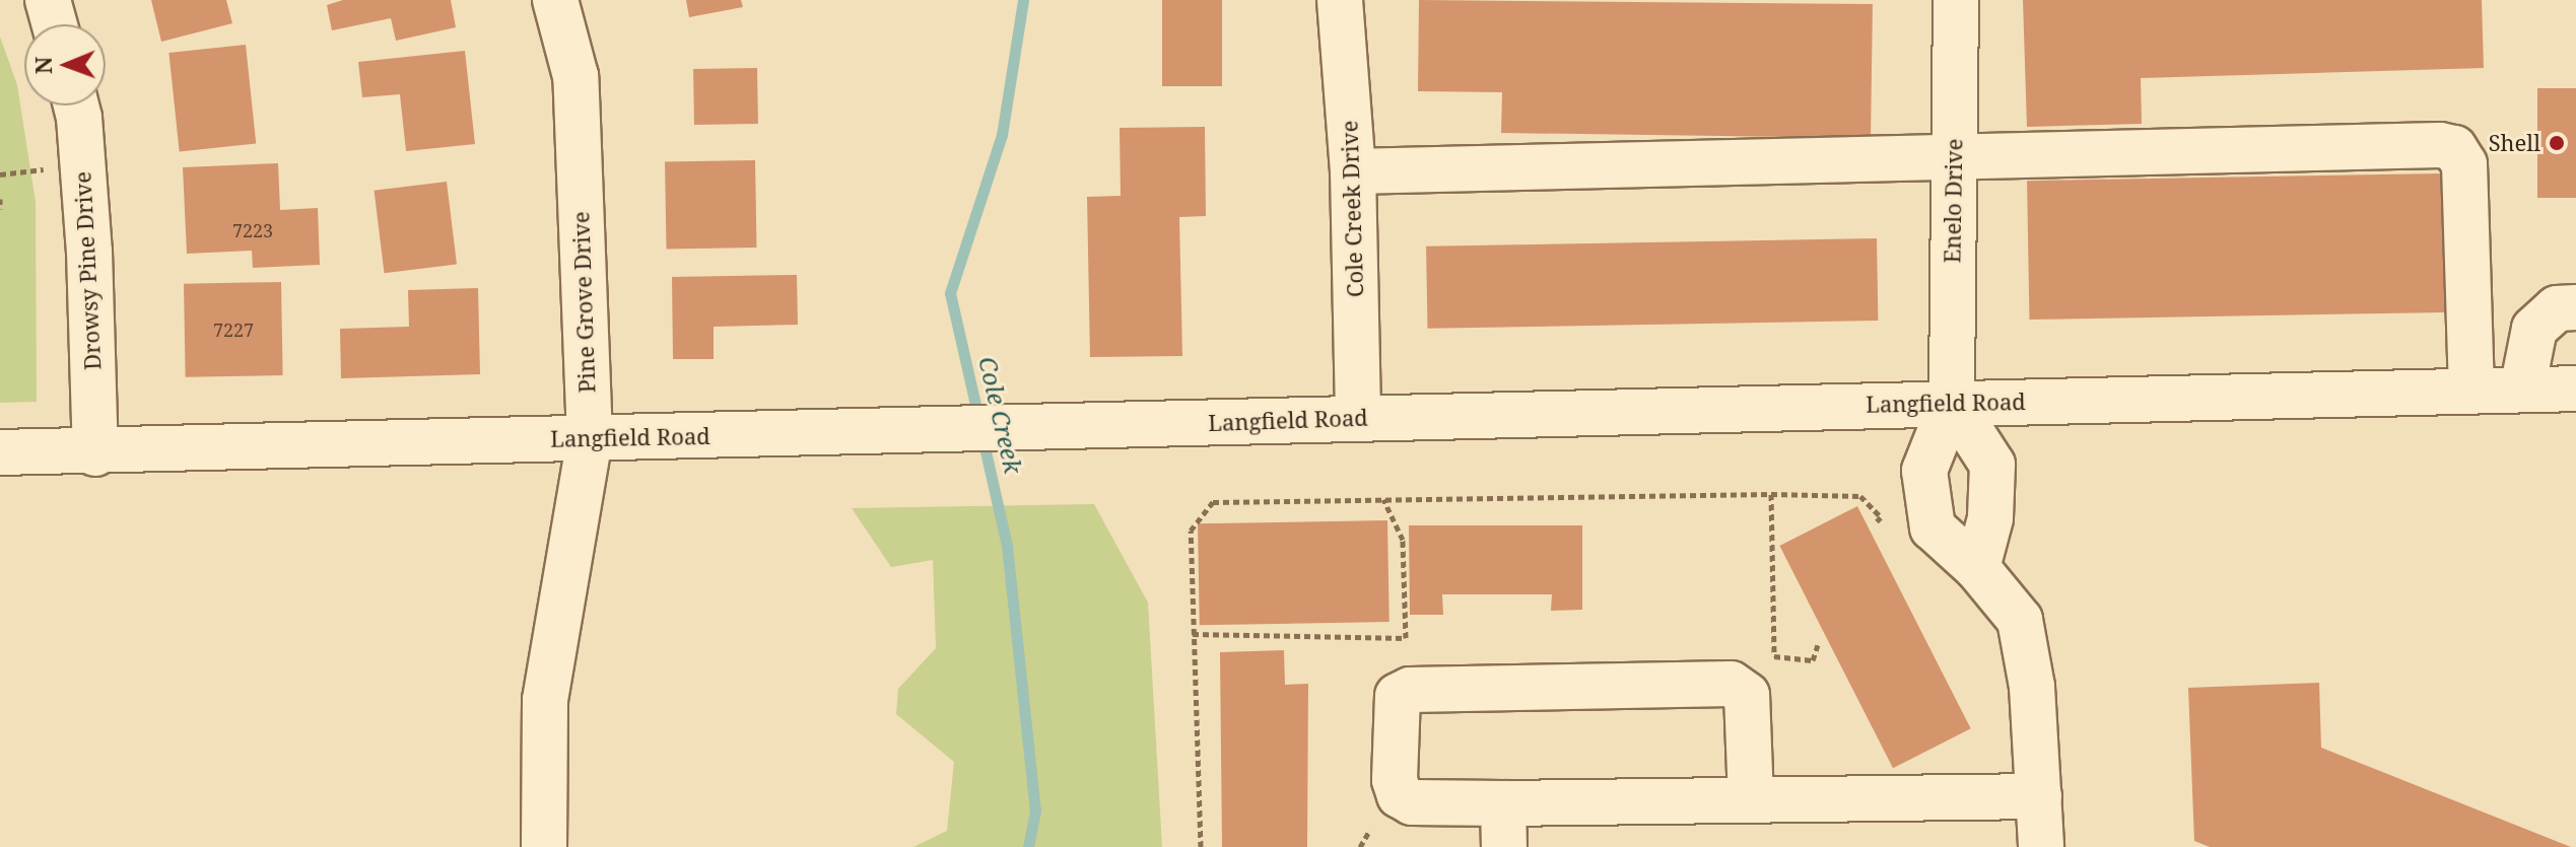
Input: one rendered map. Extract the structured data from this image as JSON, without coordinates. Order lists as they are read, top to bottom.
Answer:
{
  "streets": {
    "street": [
      "Enelo Drive",
      "Cole Creek Drive",
      "Drowsy Pine Drive",
      "Pine Grove Drive",
      "Langfield Road"
    ]
  },
  "crossings": [
    ["Enelo Drive", "Langfield Road"],
    ["Cole Creek Drive", "Langfield Road"],
    ["Drowsy Pine Drive", "Langfield Road"],
    ["Pine Grove Drive", "Langfield Road"]
  ],
  "water": ["Cole Creek"],
  "places": ["Shell"],
  "house_numbers": ["7223", "7227"],
  "north": "left"
}
